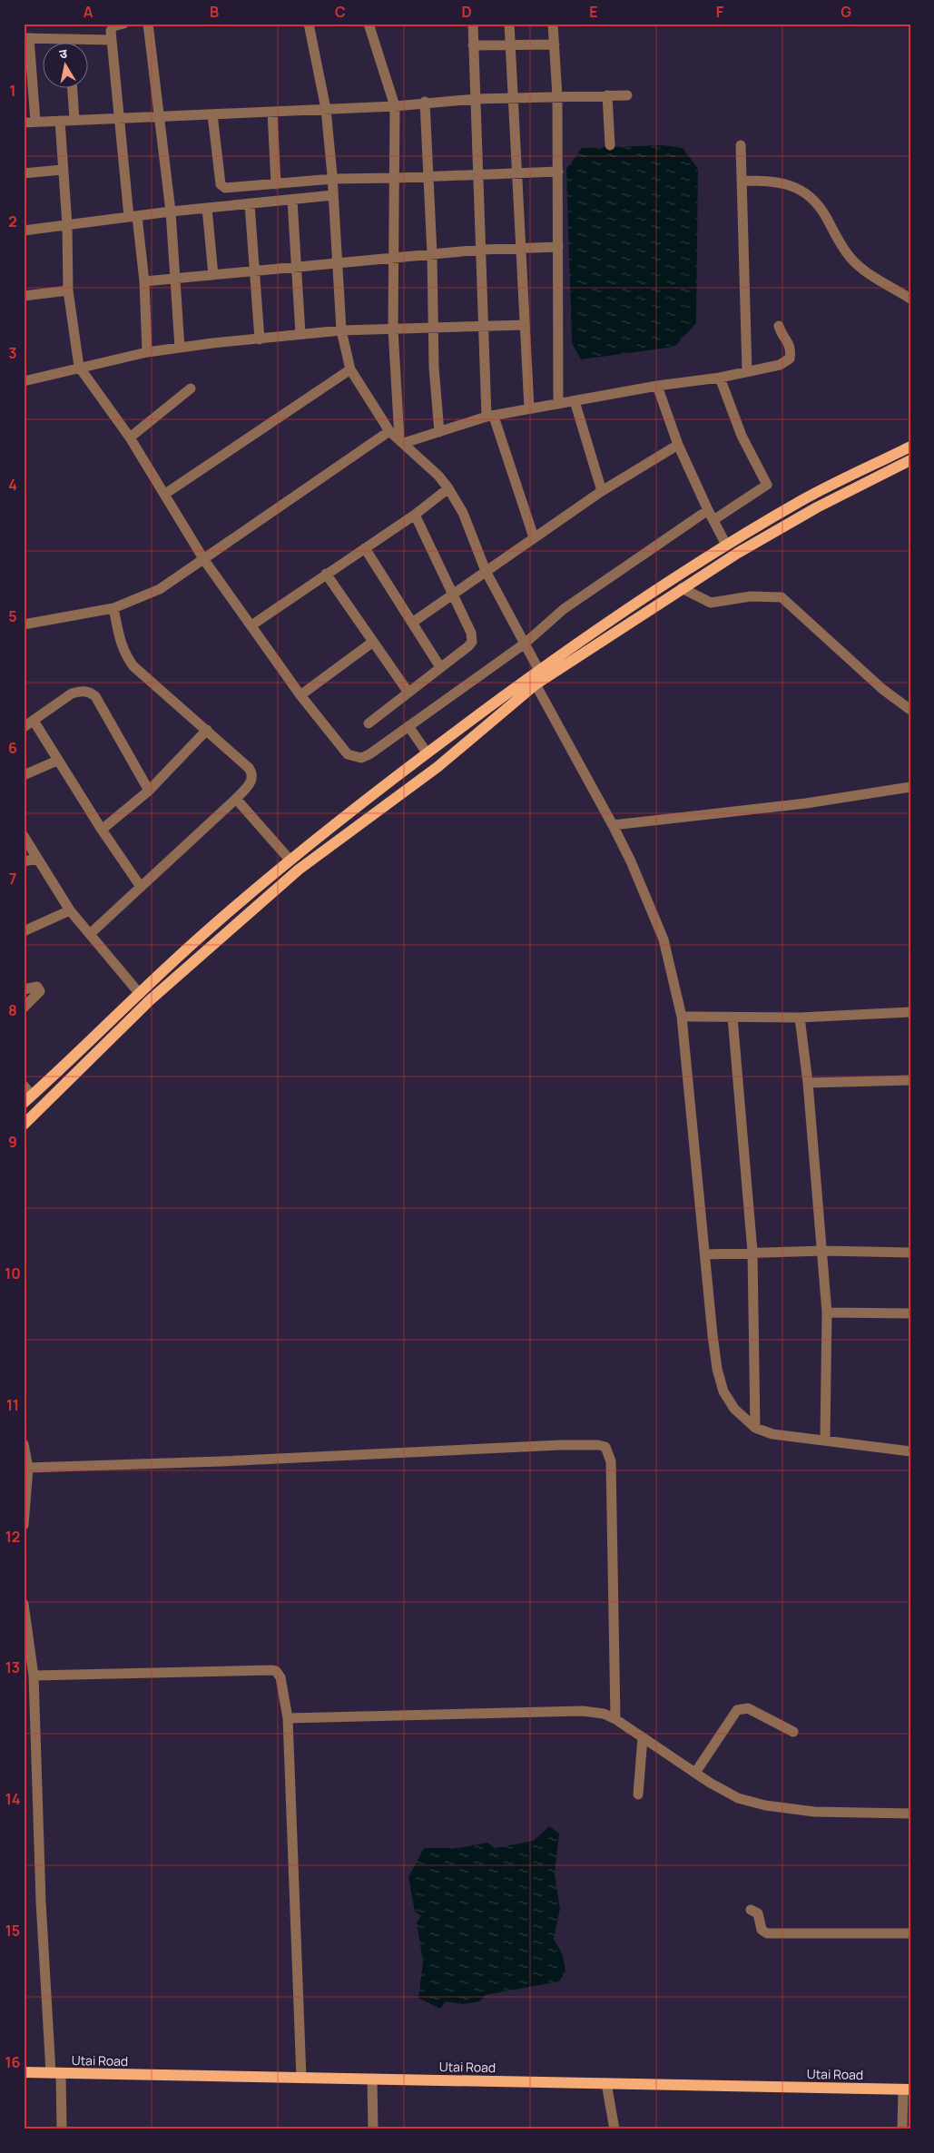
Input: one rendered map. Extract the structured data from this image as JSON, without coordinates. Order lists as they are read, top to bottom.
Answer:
{
  "streets": {
    "main road": ["Utai Road"]
  },
  "north": "top",
  "grid": {
    "columns": [
      "A",
      "B",
      "C",
      "D",
      "E",
      "F",
      "G"
    ],
    "rows": [
      "1",
      "2",
      "3",
      "4",
      "5",
      "6",
      "7",
      "8",
      "9",
      "10",
      "11",
      "12",
      "13",
      "14",
      "15",
      "16"
    ]
  }
}
